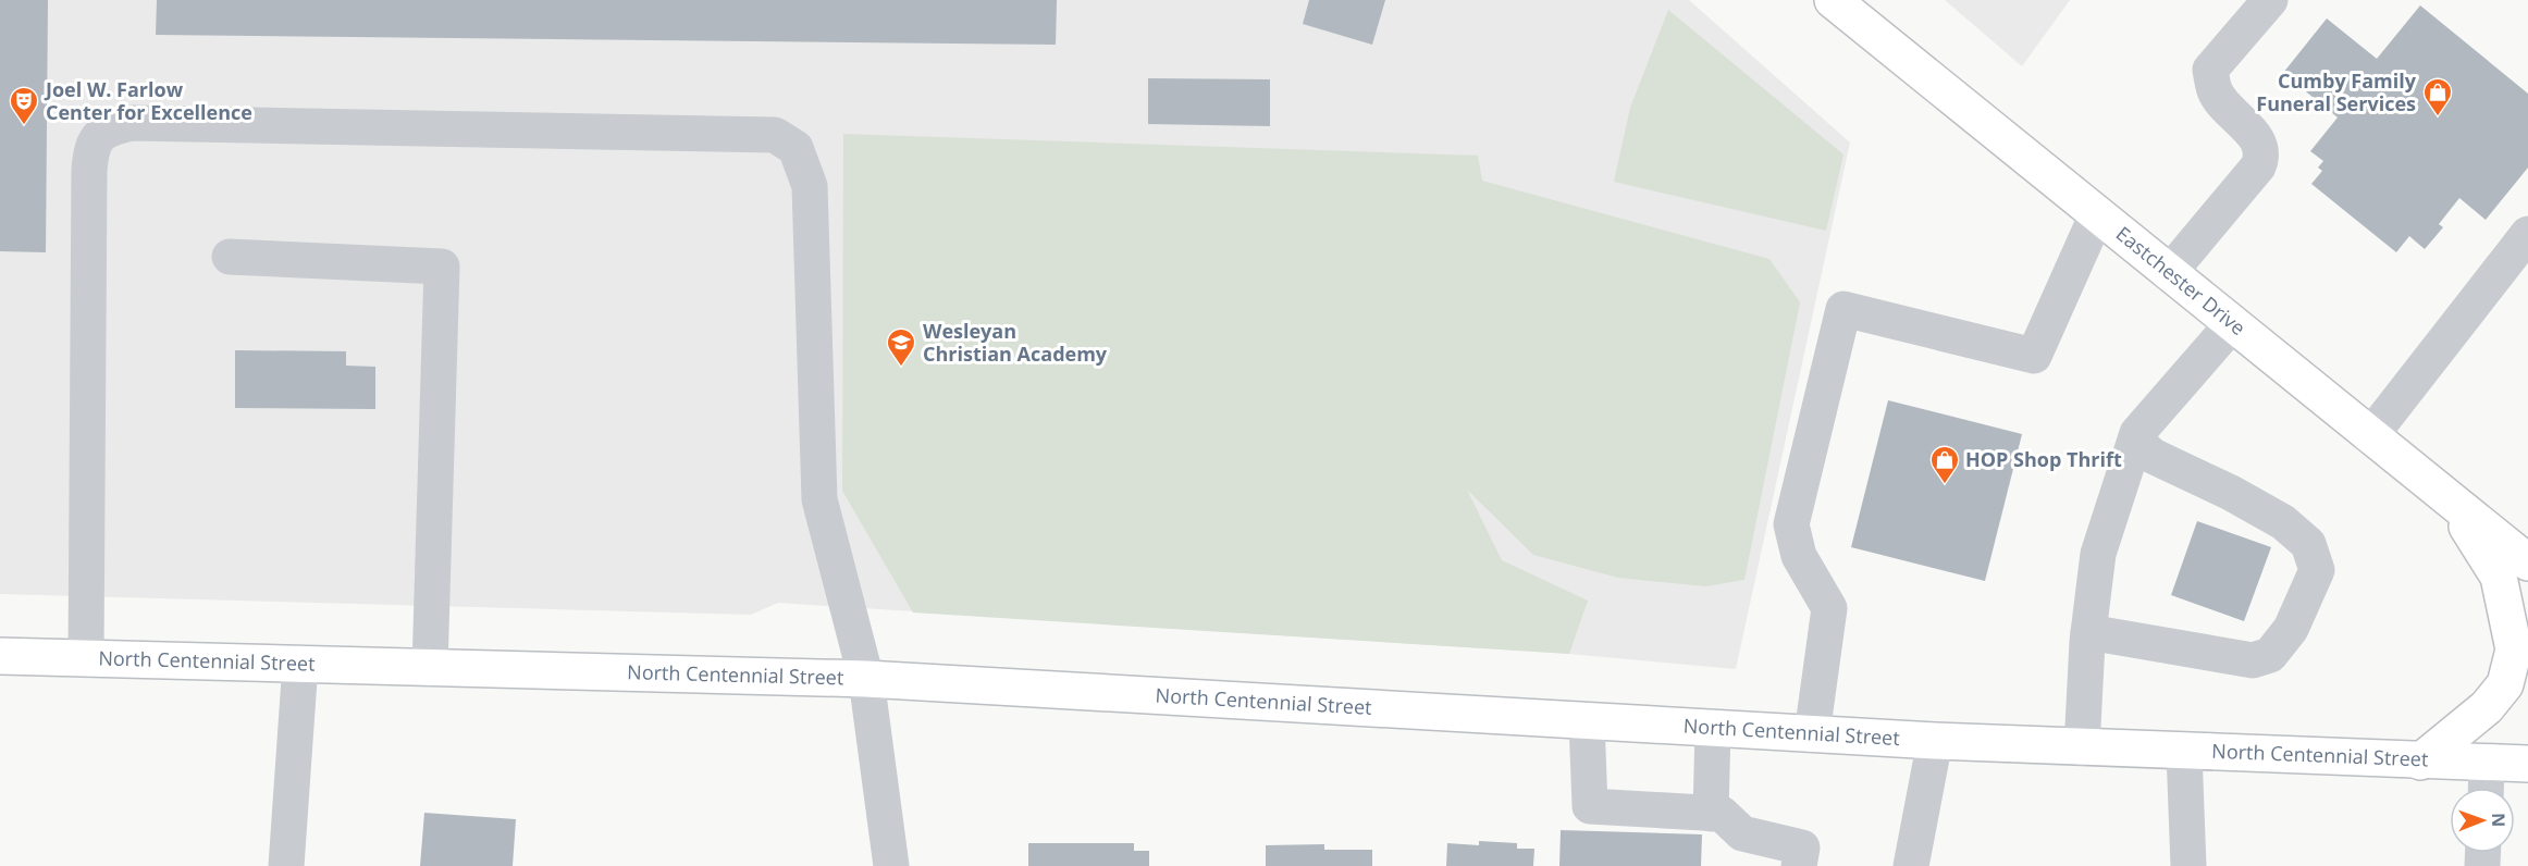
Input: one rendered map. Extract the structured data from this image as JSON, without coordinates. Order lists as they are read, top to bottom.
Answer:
{
  "streets": {
    "main road": ["Eastchester Drive", "North Centennial Street"]
  },
  "places": {
    "shop": ["Cumby Family Funeral Services", "HOP Shop Thrift"],
    "theatre": ["Joel W. Farlow Center for Excellence"],
    "school or university": ["Wesleyan Christian Academy"]
  },
  "north": "right"
}
